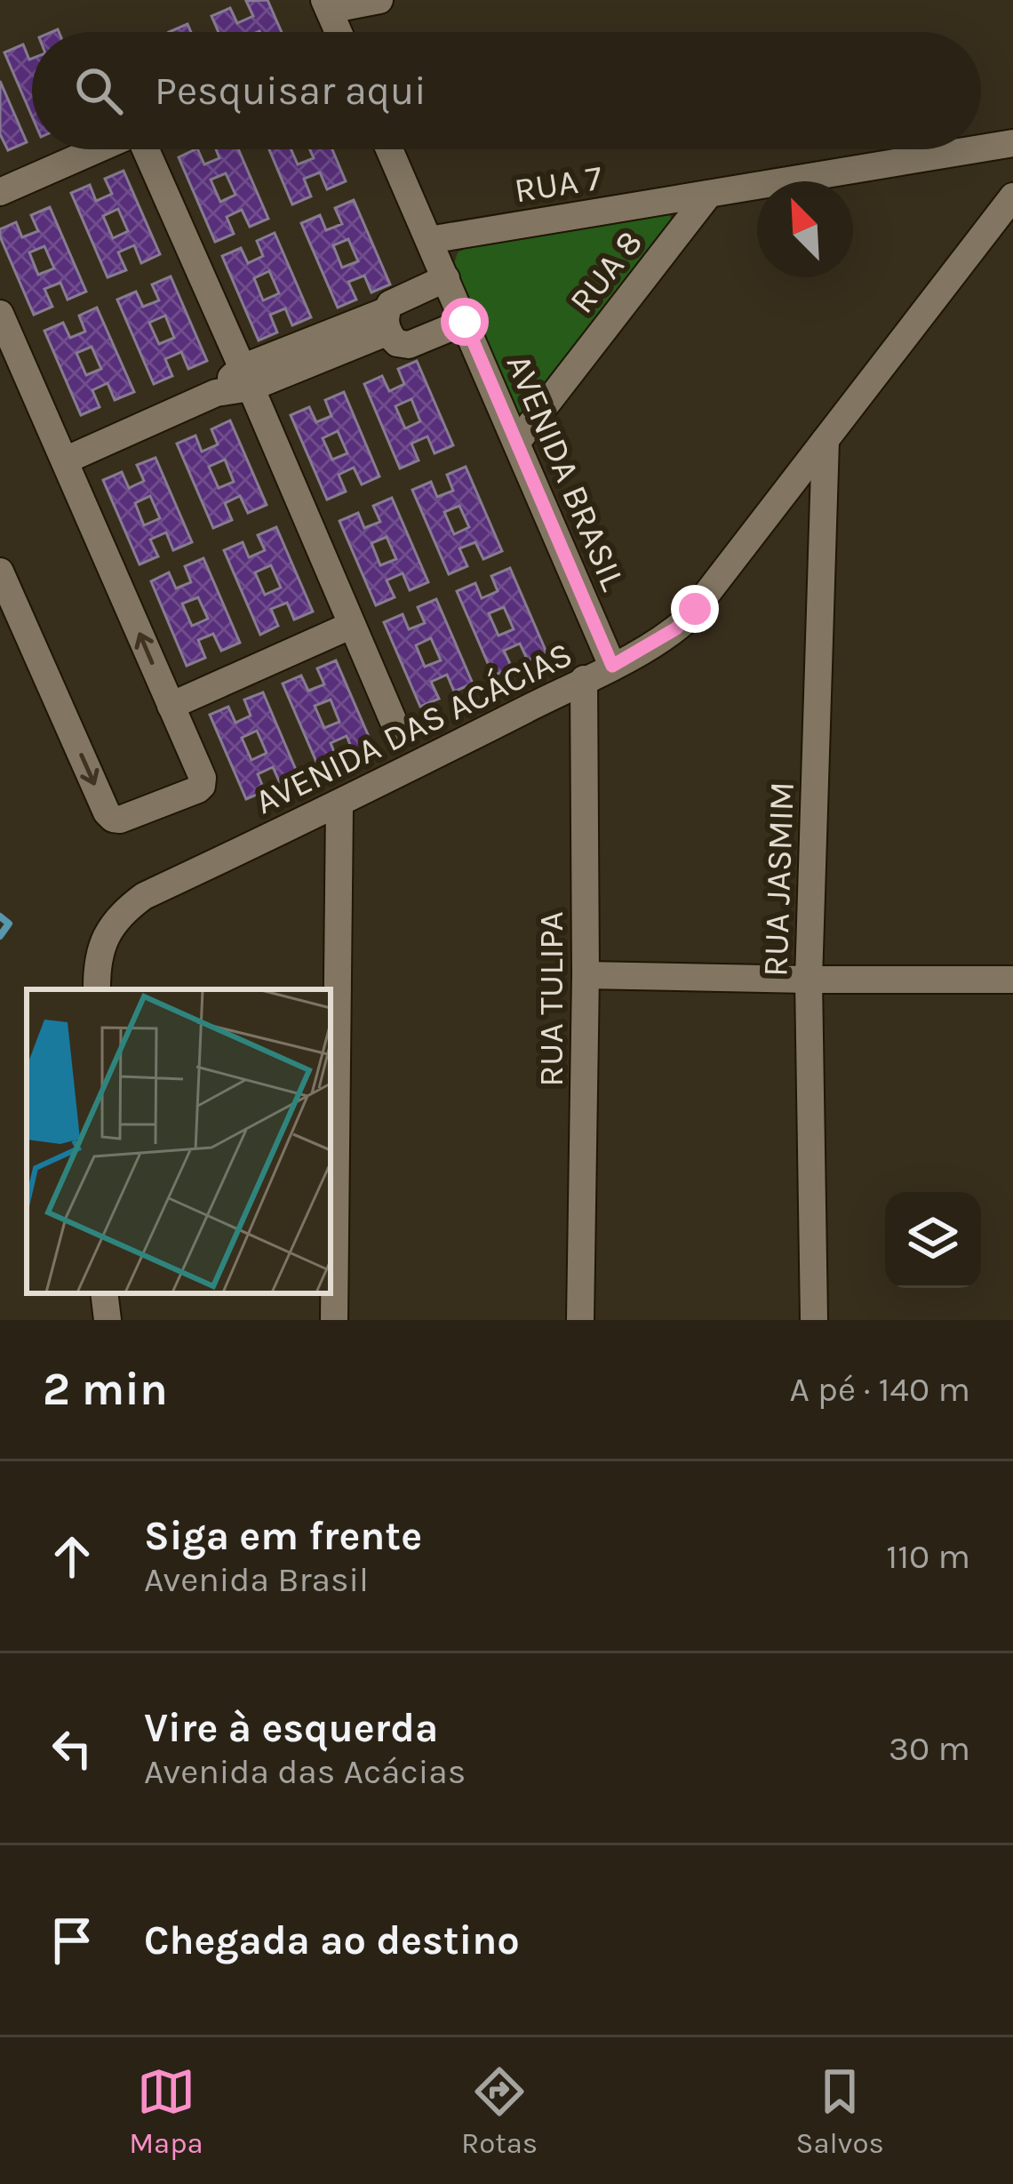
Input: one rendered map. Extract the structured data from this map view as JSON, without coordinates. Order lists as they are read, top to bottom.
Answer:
{
  "streets": {
    "street": [
      "RUA 7",
      "RUA 8",
      "AVENIDA BRASIL",
      "AVENIDA DAS ACÁCIAS",
      "RUA JASMIM",
      "RUA TULIPA"
    ]
  },
  "crossings": [
    ["RUA 7", "RUA 8"],
    ["RUA 7", "AVENIDA BRASIL"],
    ["RUA 8", "AVENIDA BRASIL"],
    ["AVENIDA BRASIL", "AVENIDA DAS ACÁCIAS"],
    ["AVENIDA DAS ACÁCIAS", "RUA JASMIM"],
    ["AVENIDA DAS ACÁCIAS", "RUA TULIPA"]
  ],
  "north": "top left",
  "page": {
    "search": "Pesquisar aqui",
    "heading": ["2 min", "A pé · 140 m"],
    "list": [
      ["Siga em frente", "Avenida Brasil", "110 m"],
      ["Vire à esquerda", "Avenida das Acácias", "30 m"],
      "Chegada ao destino"
    ],
    "nav": ["Mapa", "Rotas", "Salvos"]
  }
}
